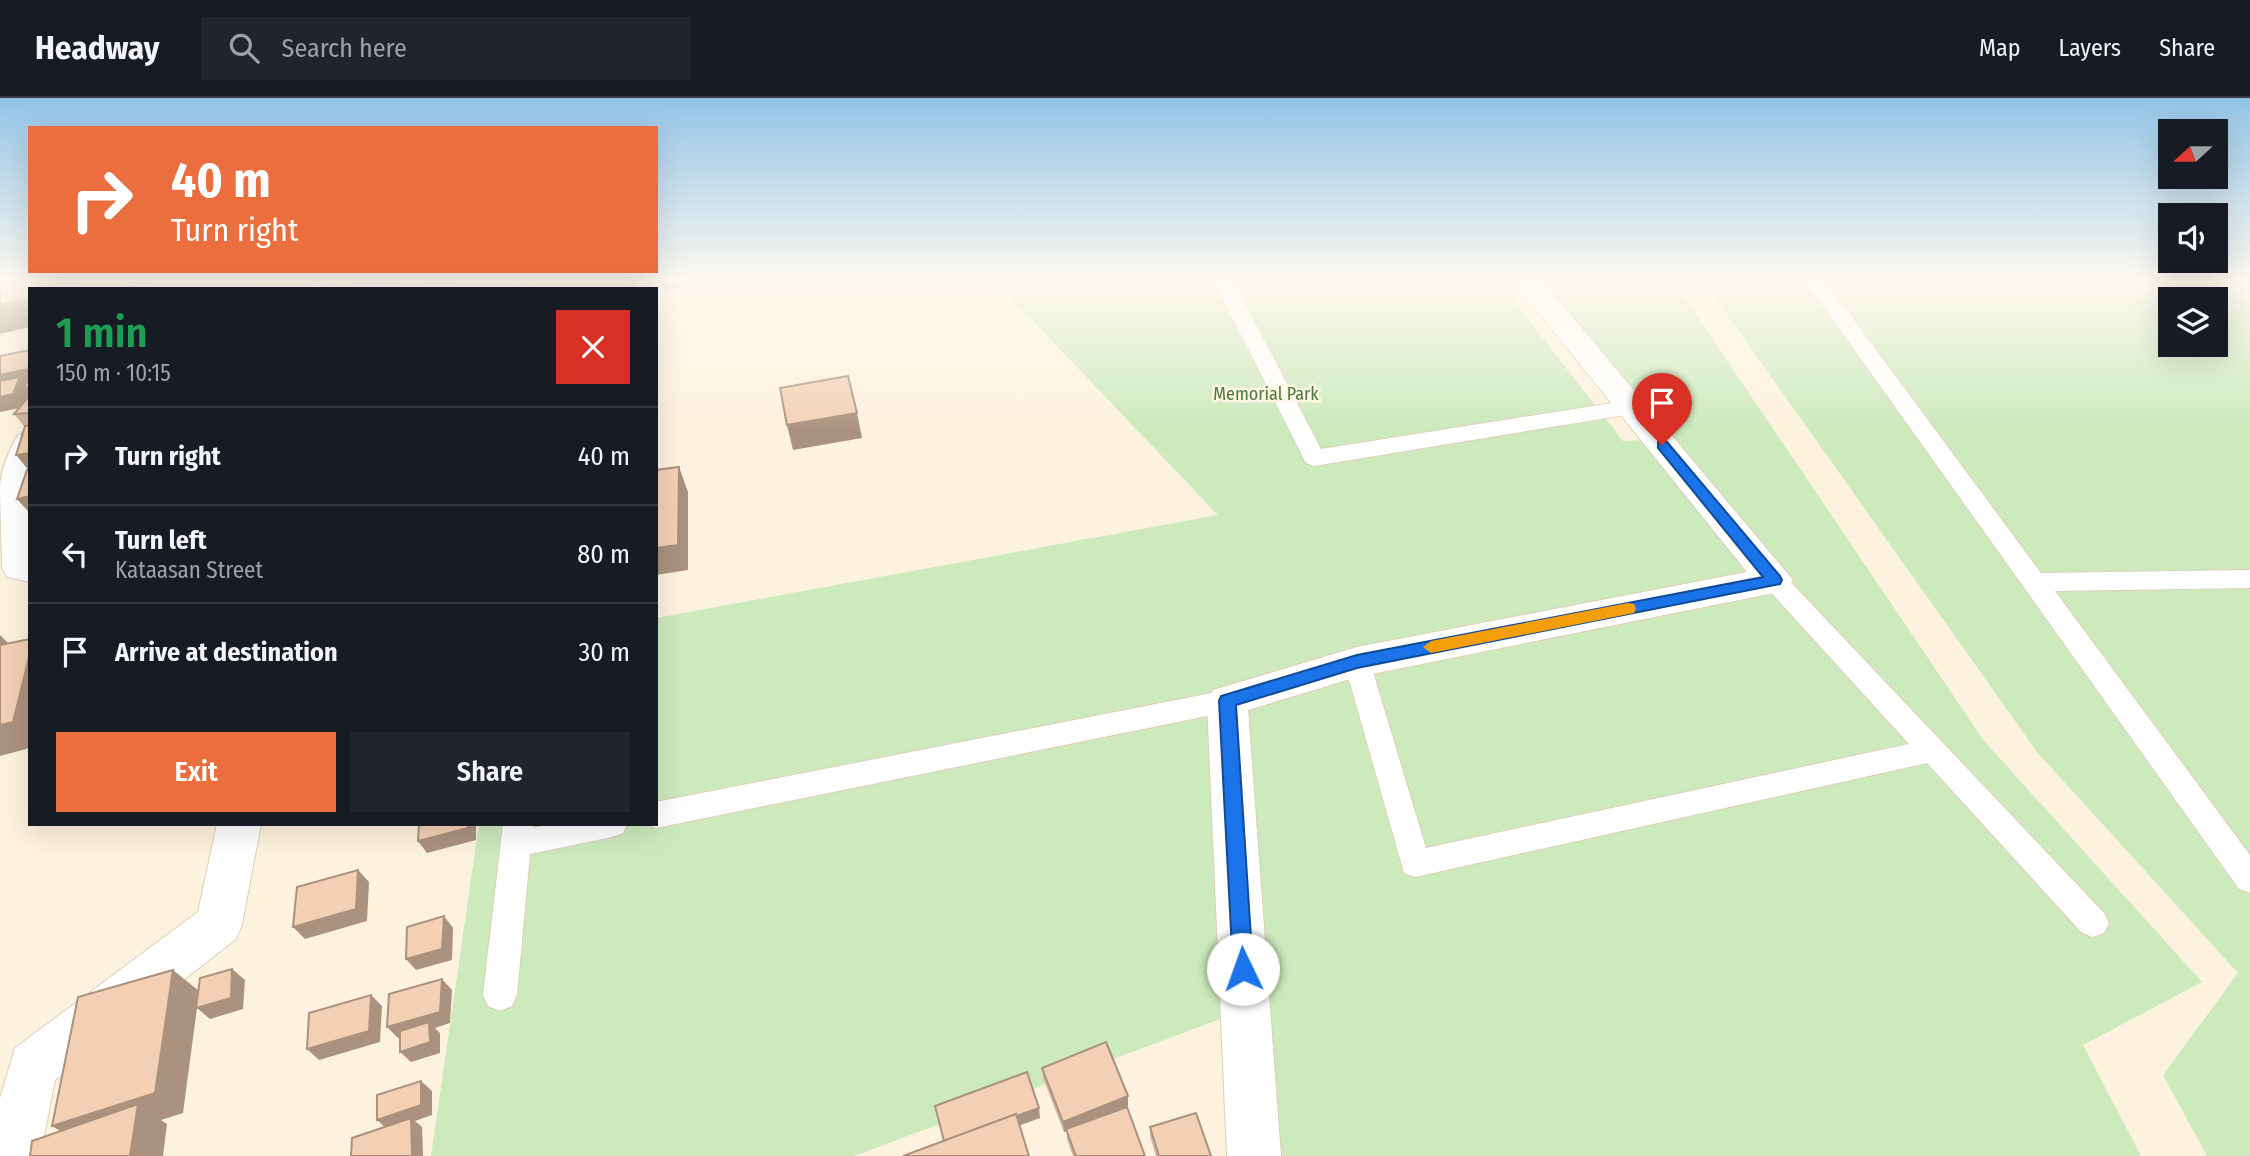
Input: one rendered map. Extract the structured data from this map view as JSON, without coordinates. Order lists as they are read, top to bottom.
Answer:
{
  "parks": ["Memorial Park"],
  "north": "left",
  "page": {
    "header": "Headway",
    "search": "Search here",
    "nav": ["Map", "Layers", "Share"],
    "turn": ["40 m", "Turn right"],
    "heading": ["1 min", "150 m · 10:15"],
    "list": [
      {
        "name": "Turn right",
        "value": "40 m"
      },
      {
        "name": "Turn left",
        "note": "Kataasan Street",
        "value": "80 m"
      },
      {
        "name": "Arrive at destination",
        "value": "30 m"
      }
    ],
    "buttons": ["Exit", "Share"]
  }
}
